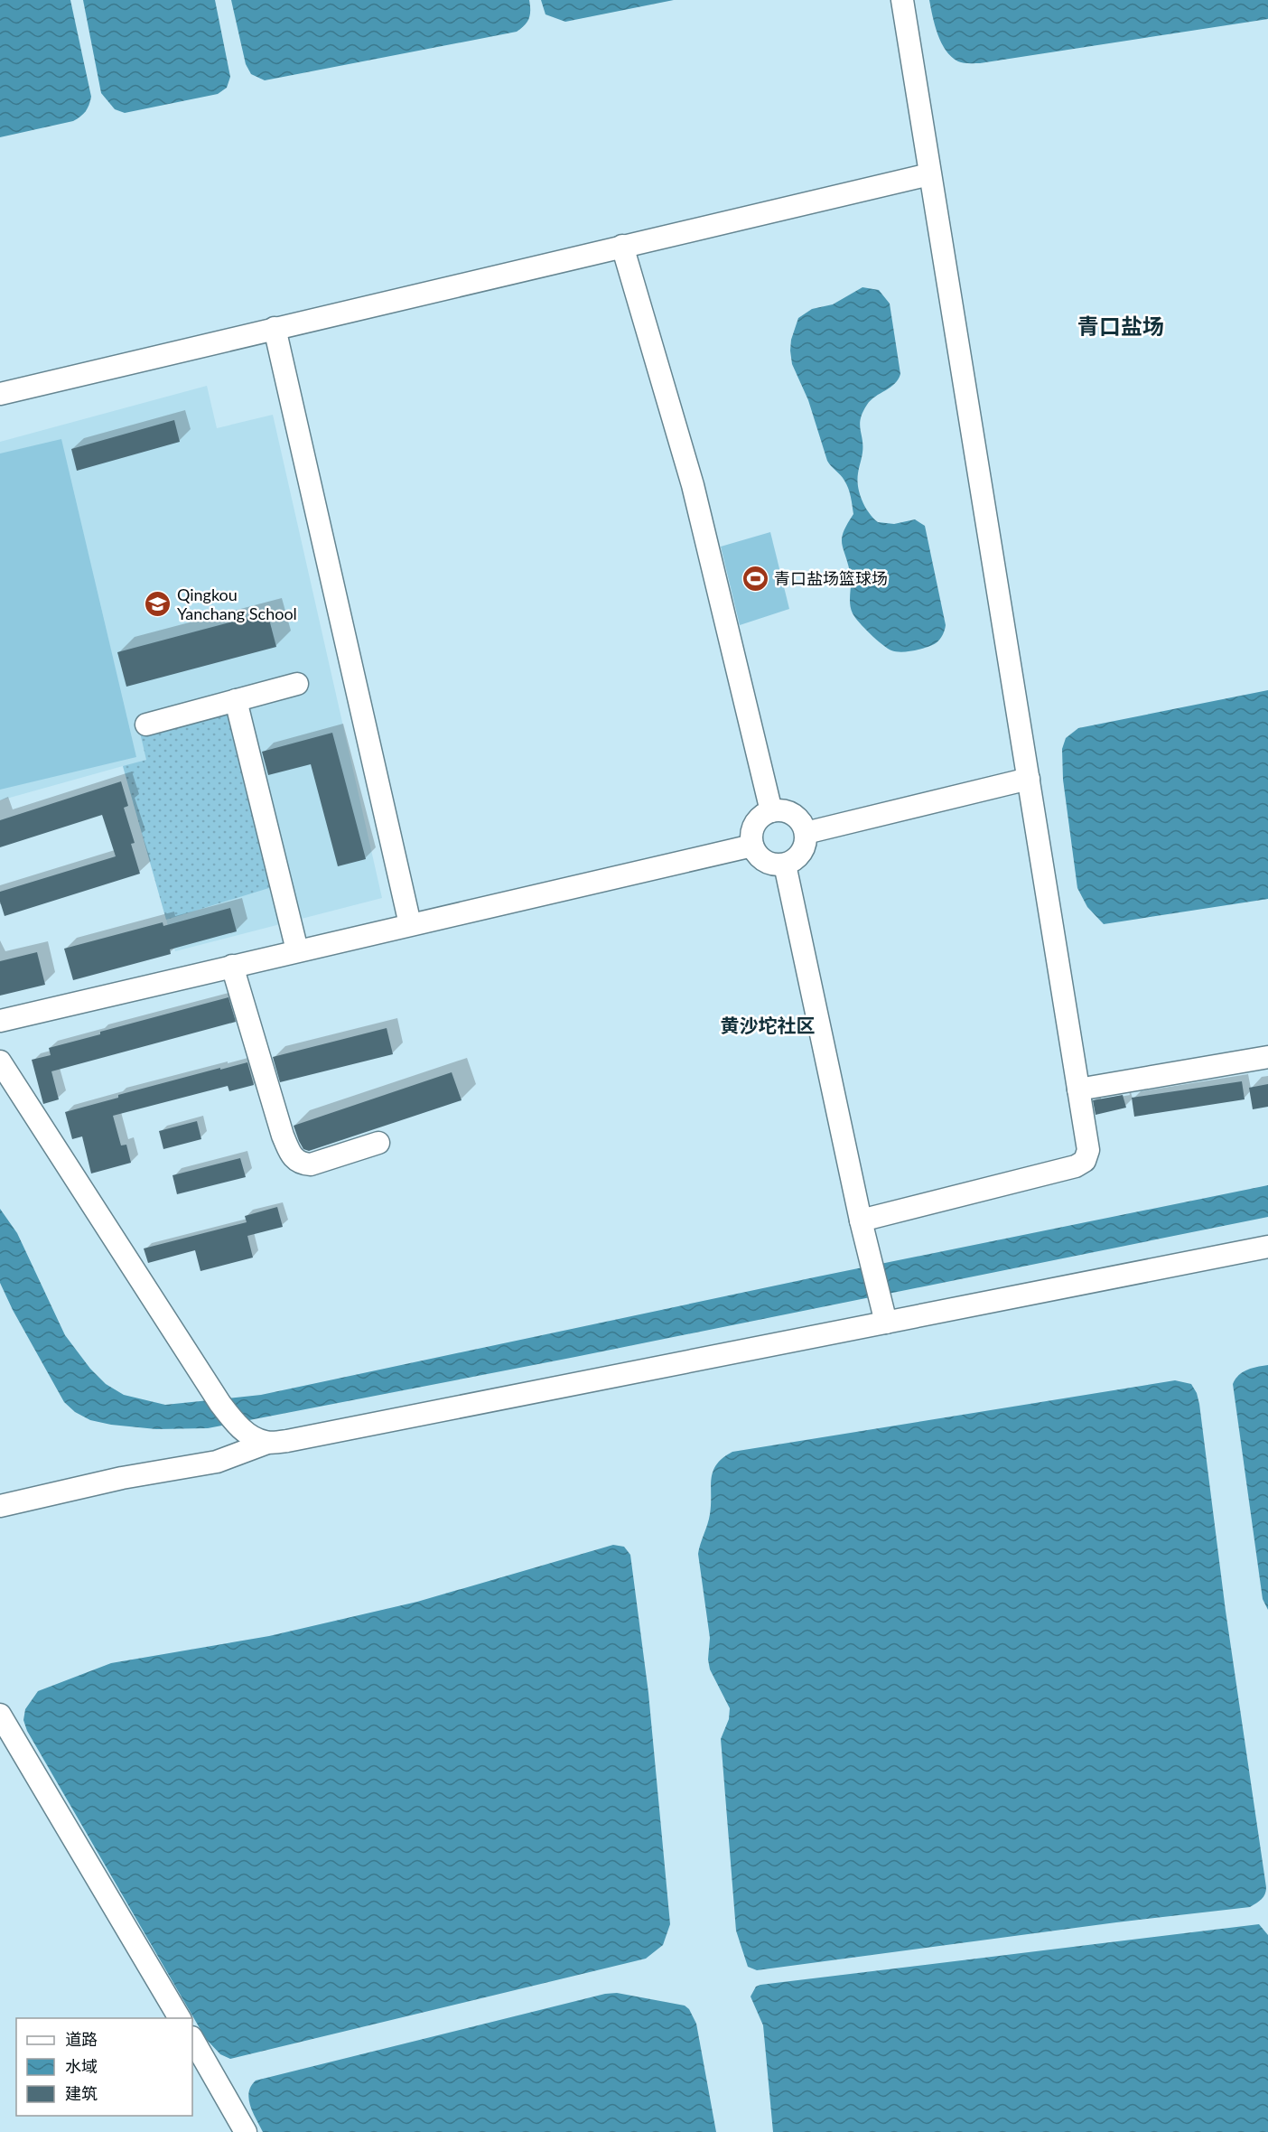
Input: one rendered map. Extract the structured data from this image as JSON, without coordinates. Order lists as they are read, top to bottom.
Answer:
{
  "districts": ["青口盐场", "黄沙坨社区"],
  "places": {
    "sports": ["青口盐场篮球场"],
    "school or university": ["Qingkou Yanchang School"]
  },
  "legend": ["道路", "水域", "建筑"]
}
